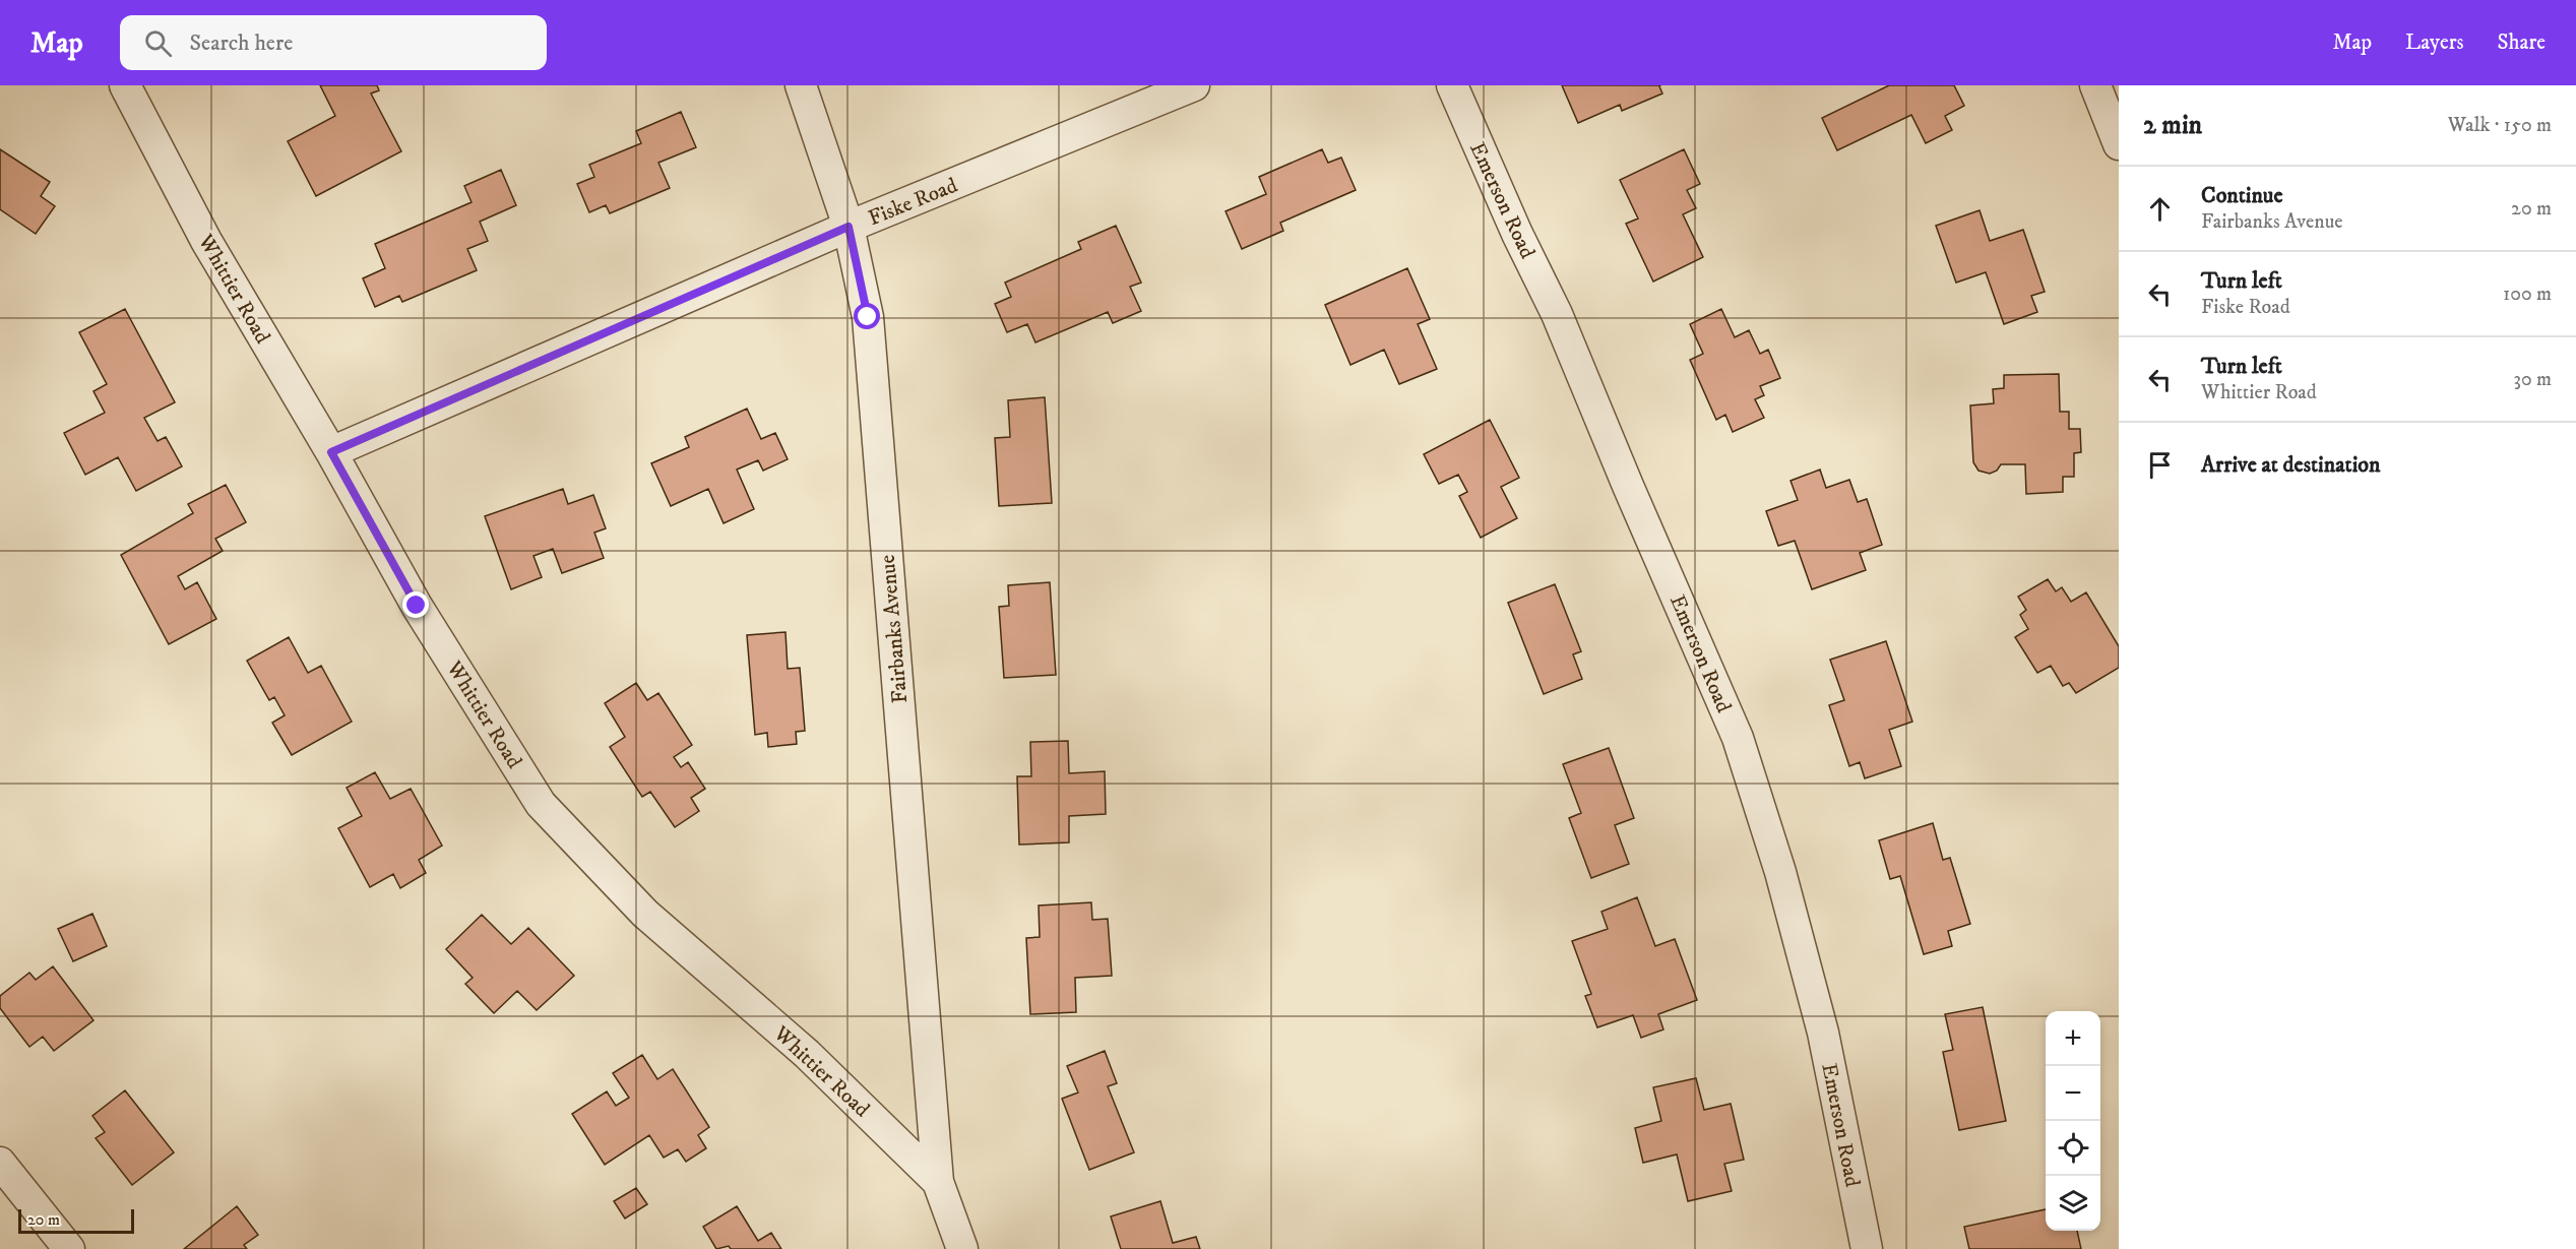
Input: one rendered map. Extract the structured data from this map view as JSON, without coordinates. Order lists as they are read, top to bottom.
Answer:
{
  "streets": {
    "street": [
      "Emerson Road",
      "Fiske Road",
      "Whittier Road",
      "Fairbanks Avenue"
    ]
  },
  "crossings": [
    ["Fiske Road", "Whittier Road"],
    ["Fiske Road", "Fairbanks Avenue"],
    ["Whittier Road", "Fairbanks Avenue"]
  ],
  "scale_bar": "20 m",
  "page": {
    "header": "Map",
    "search": "Search here",
    "nav": ["Map", "Layers", "Share"],
    "heading": ["2 min", "Walk · 150 m"],
    "list": [
      ["Continue", "Fairbanks Avenue", "20 m"],
      ["Turn left", "Fiske Road", "100 m"],
      ["Turn left", "Whittier Road", "30 m"],
      "Arrive at destination"
    ],
    "map_buttons": ["+", "−"],
    "scale": "20 m"
  }
}
